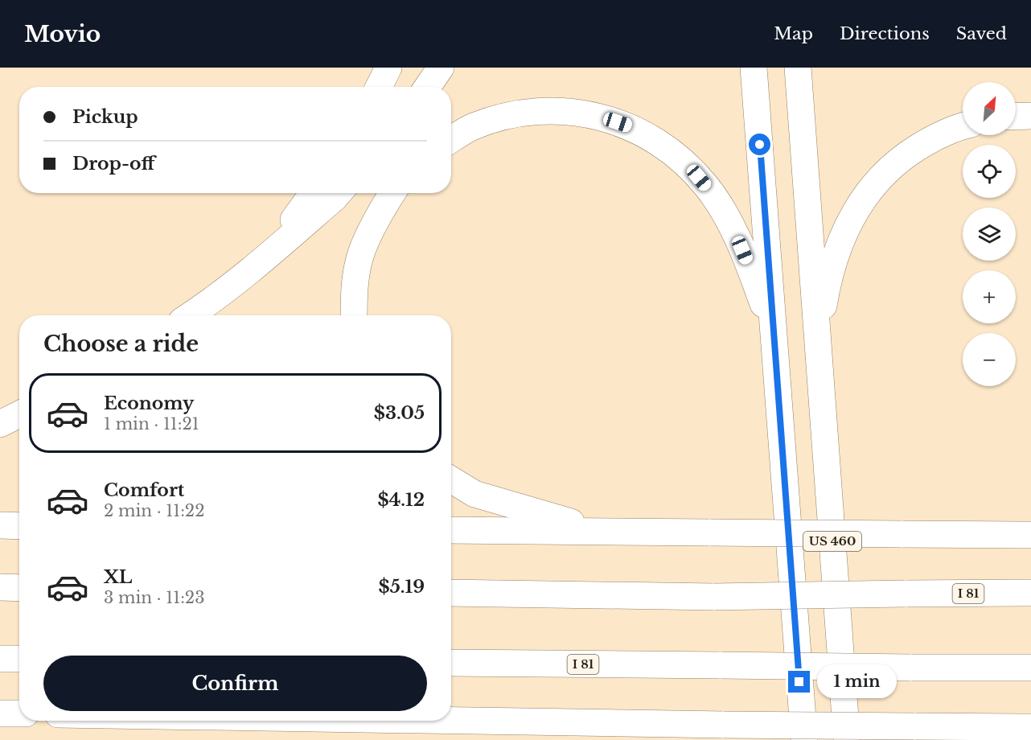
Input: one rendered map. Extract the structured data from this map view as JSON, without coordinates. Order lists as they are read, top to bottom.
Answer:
{
  "streets": {
    "highway": ["US 460", "I 81"]
  },
  "north": "top right",
  "page": {
    "header": "Movio",
    "nav": ["Map", "Directions", "Saved"],
    "map_buttons": ["+", "−"],
    "banner": ["Pickup", "Drop-off"],
    "heading": "Choose a ride",
    "list": [
      {
        "name": "Economy",
        "note": "1 min · 11:21",
        "value": "$3.05"
      },
      {
        "name": "Comfort",
        "note": "2 min · 11:22",
        "value": "$4.12"
      },
      {
        "name": "XL",
        "note": "3 min · 11:23",
        "value": "$5.19"
      }
    ],
    "buttons": "Confirm",
    "bubble": "1 min"
  }
}
